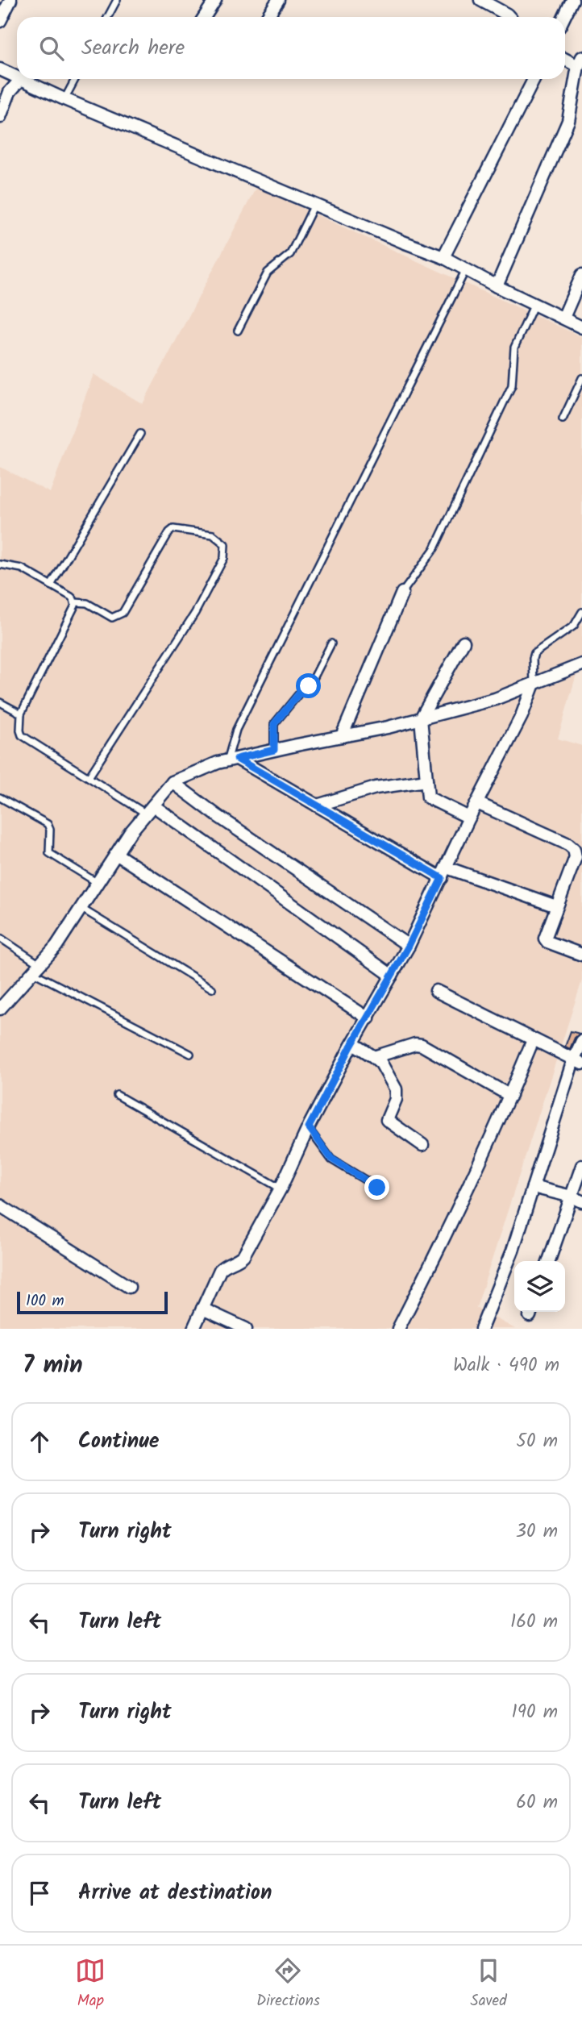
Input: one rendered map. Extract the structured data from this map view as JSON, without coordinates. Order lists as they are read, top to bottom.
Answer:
{
  "scale_bar": "100 m",
  "page": {
    "search": "Search here",
    "scale": "100 m",
    "heading": ["7 min", "Walk · 490 m"],
    "list": [
      ["Continue", "50 m"],
      ["Turn right", "30 m"],
      ["Turn left", "160 m"],
      ["Turn right", "190 m"],
      ["Turn left", "60 m"],
      "Arrive at destination"
    ],
    "nav": ["Map", "Directions", "Saved"]
  }
}
